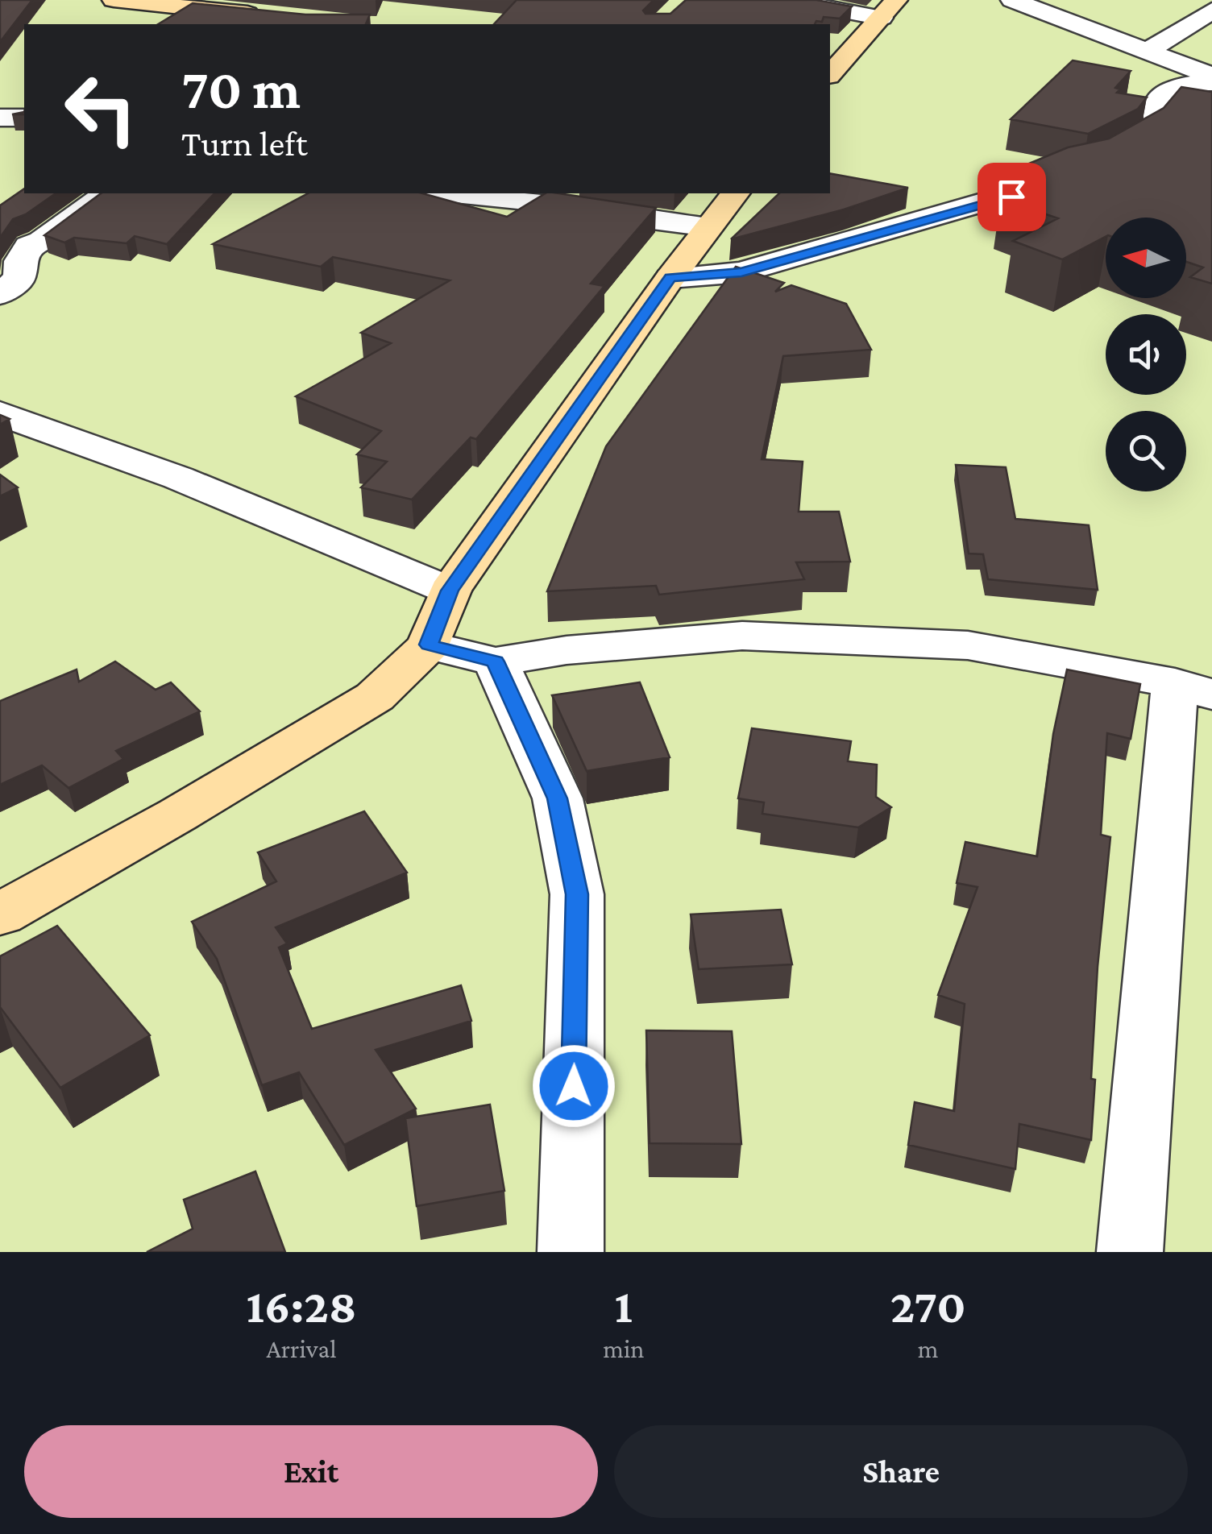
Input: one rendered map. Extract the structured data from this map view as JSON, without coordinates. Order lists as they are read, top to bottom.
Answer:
{
  "north": "left",
  "page": {
    "turn": ["70 m", "Turn left"],
    "eta": [
      "16:28",
      "Arrival",
      "1",
      "min",
      "270",
      "m"
    ],
    "buttons": ["Exit", "Share"]
  }
}
